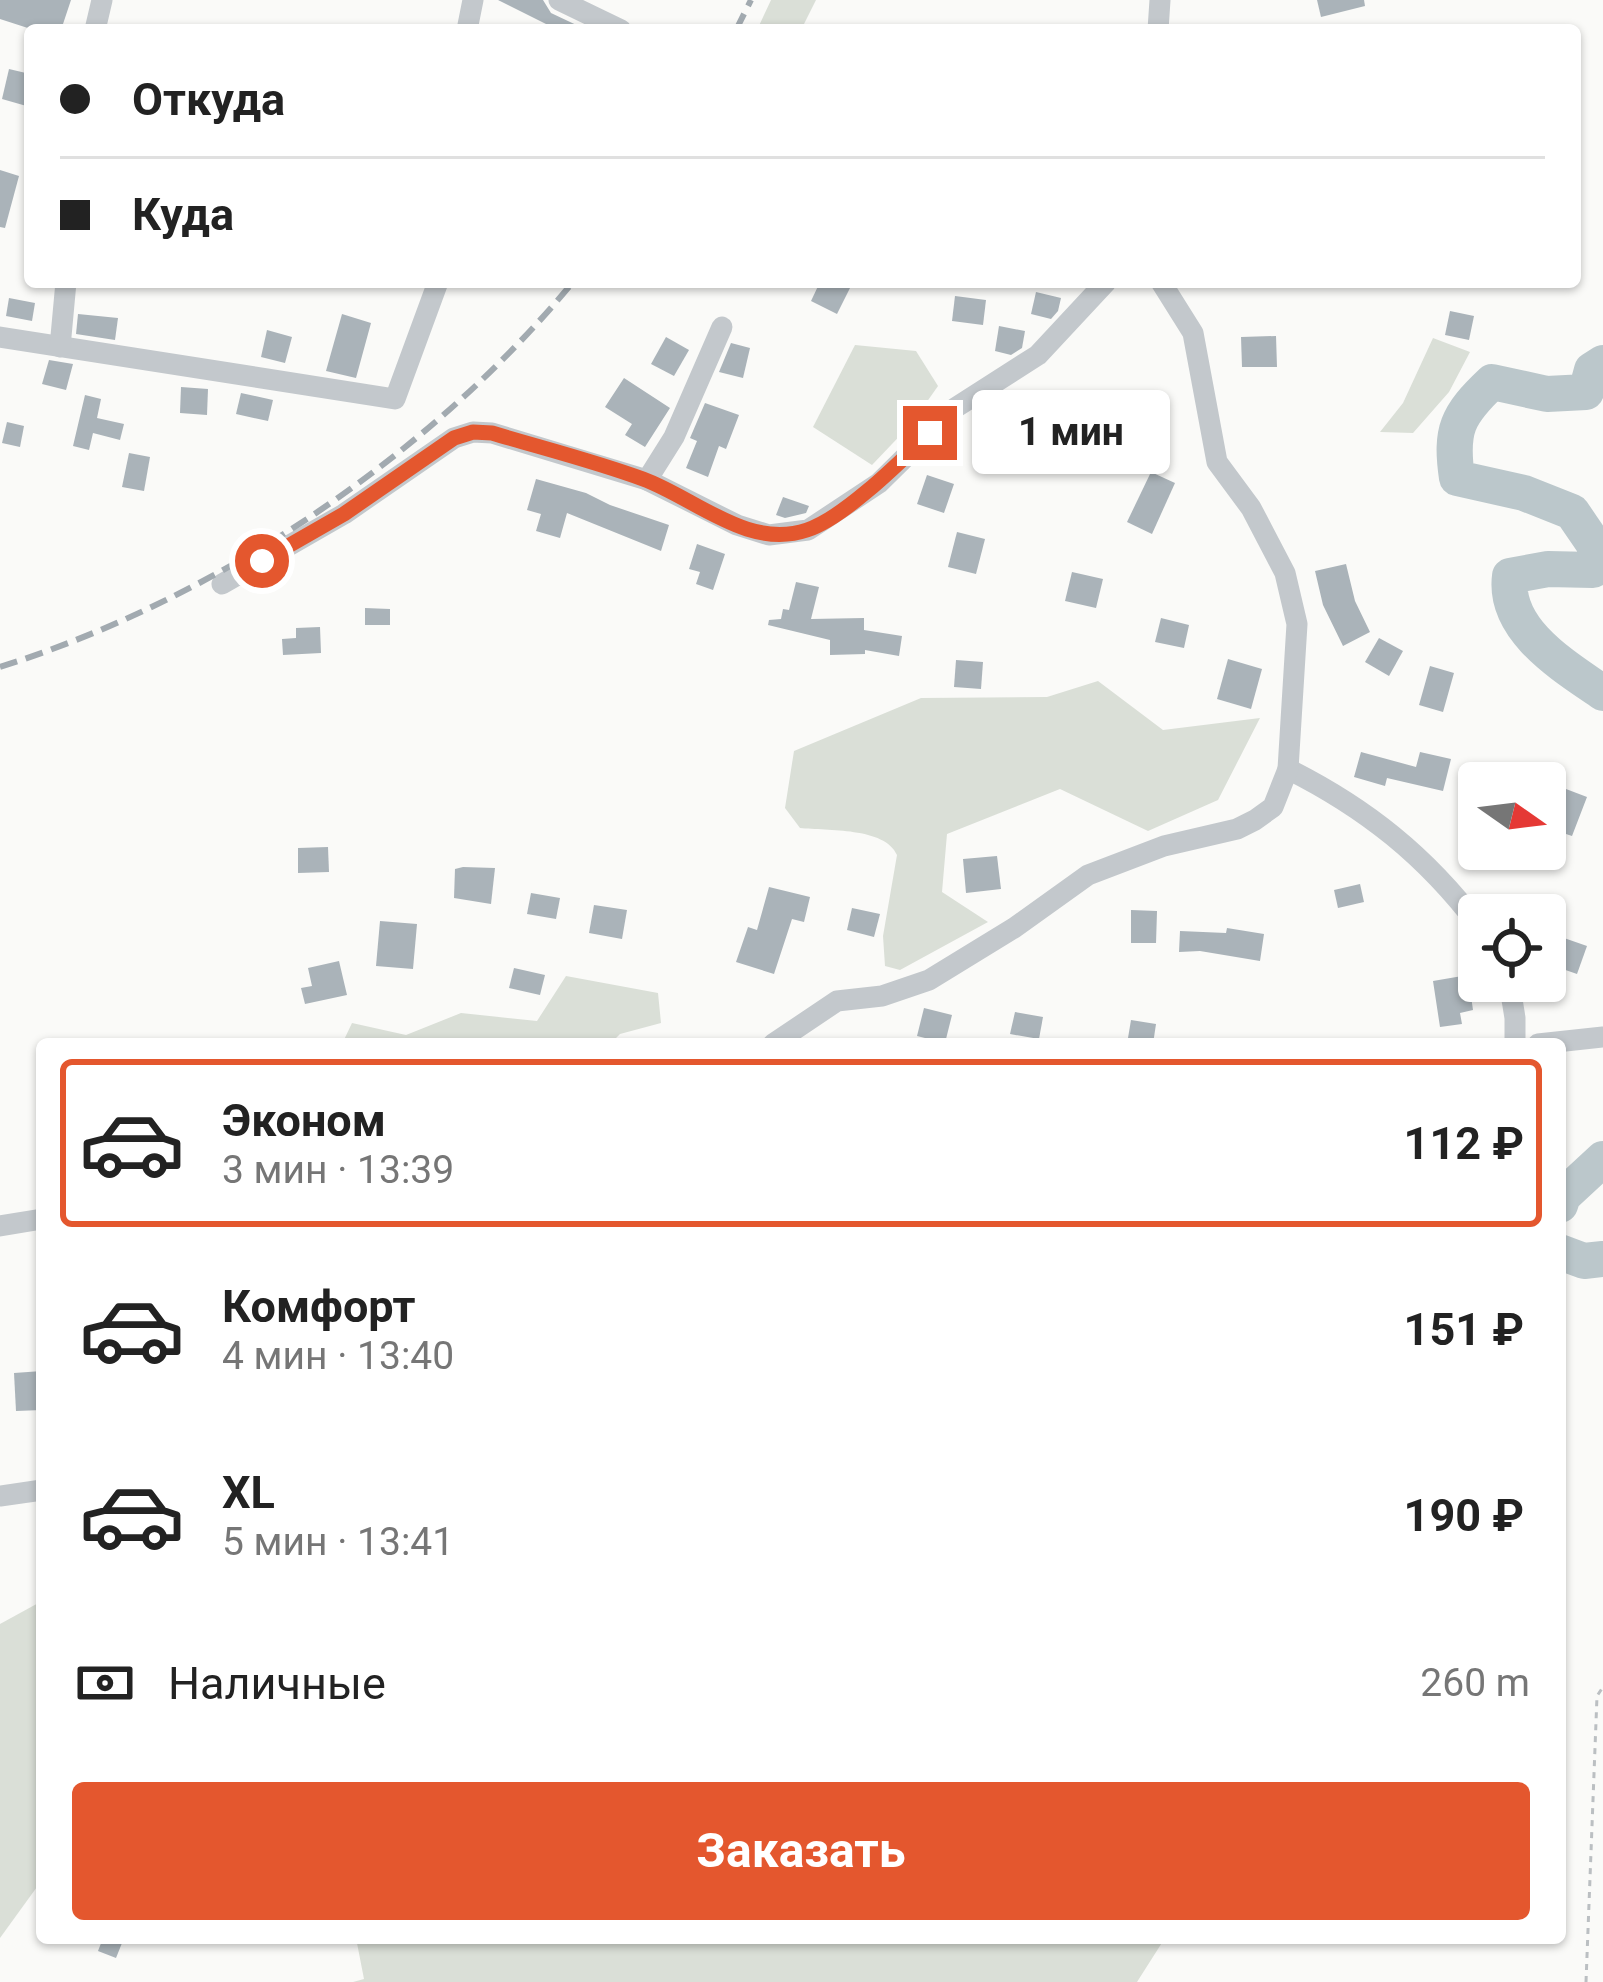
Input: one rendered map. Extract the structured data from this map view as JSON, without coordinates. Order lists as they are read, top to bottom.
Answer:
{
  "north": "right",
  "page": {
    "banner": ["Откуда", "Куда"],
    "bubble": "1 мин",
    "list": [
      {
        "name": "Эконом",
        "note": "3 мин · 13:39",
        "value": "112 ₽"
      },
      {
        "name": "Комфорт",
        "note": "4 мин · 13:40",
        "value": "151 ₽"
      },
      {
        "name": "XL",
        "note": "5 мин · 13:41",
        "value": "190 ₽"
      }
    ],
    "pay": ["Наличные", "260 m"],
    "buttons": "Заказать"
  }
}
